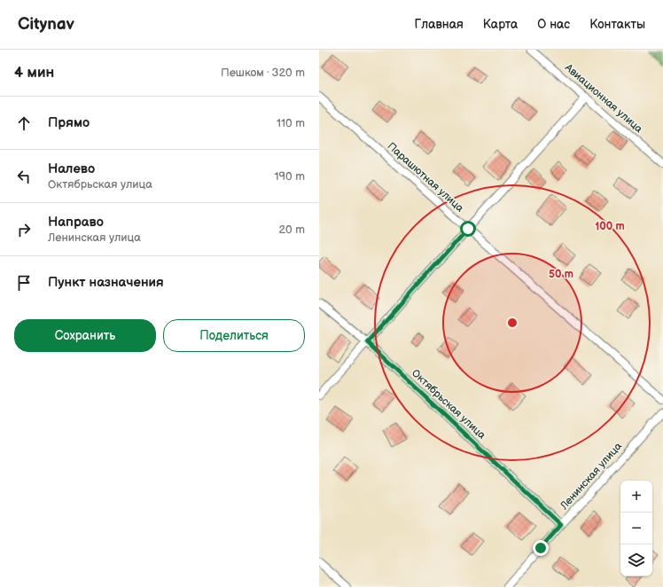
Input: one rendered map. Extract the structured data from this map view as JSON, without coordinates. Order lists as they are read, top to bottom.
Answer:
{
  "streets": {
    "street": [
      "Авиационная улица",
      "Парашютная улица",
      "Октябрьская улица",
      "Ленинская улица"
    ]
  },
  "crossings": [
    ["Октябрьская улица", "Ленинская улица"]
  ],
  "page": {
    "header": "Citynav",
    "nav": [
      "Главная",
      "Карта",
      "О нас",
      "Контакты"
    ],
    "heading": ["4 мин", "Пешком · 320 m"],
    "list": [
      ["Прямо", "110 m"],
      ["Налево", "Октябрьская улица", "190 m"],
      ["Направо", "Ленинская улица", "20 m"],
      "Пункт назначения"
    ],
    "buttons": ["Сохранить", "Поделиться"],
    "map_buttons": ["+", "−"]
  },
  "rings": ["100 m", "50 m"]
}
